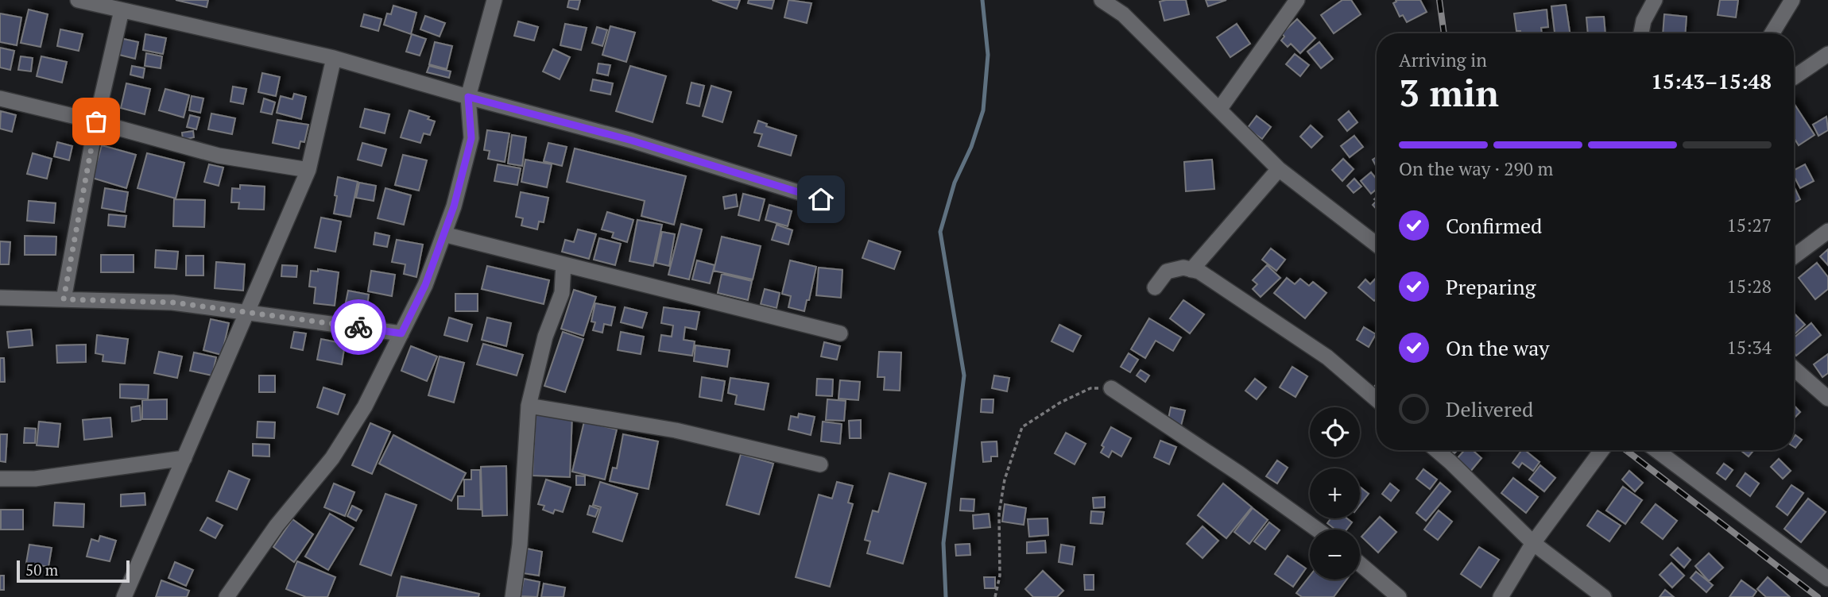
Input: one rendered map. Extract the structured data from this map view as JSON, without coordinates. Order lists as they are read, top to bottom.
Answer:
{
  "scale_bar": "50 m",
  "page": {
    "heading": ["3 min", "Arriving in", "15:43–15:48"],
    "bar": "On the way · 290 m",
    "list": [
      ["Confirmed", "15:27"],
      ["Preparing", "15:28"],
      ["On the way", "15:34"],
      "Delivered"
    ],
    "map_buttons": ["+", "−"],
    "scale": "50 m"
  }
}
